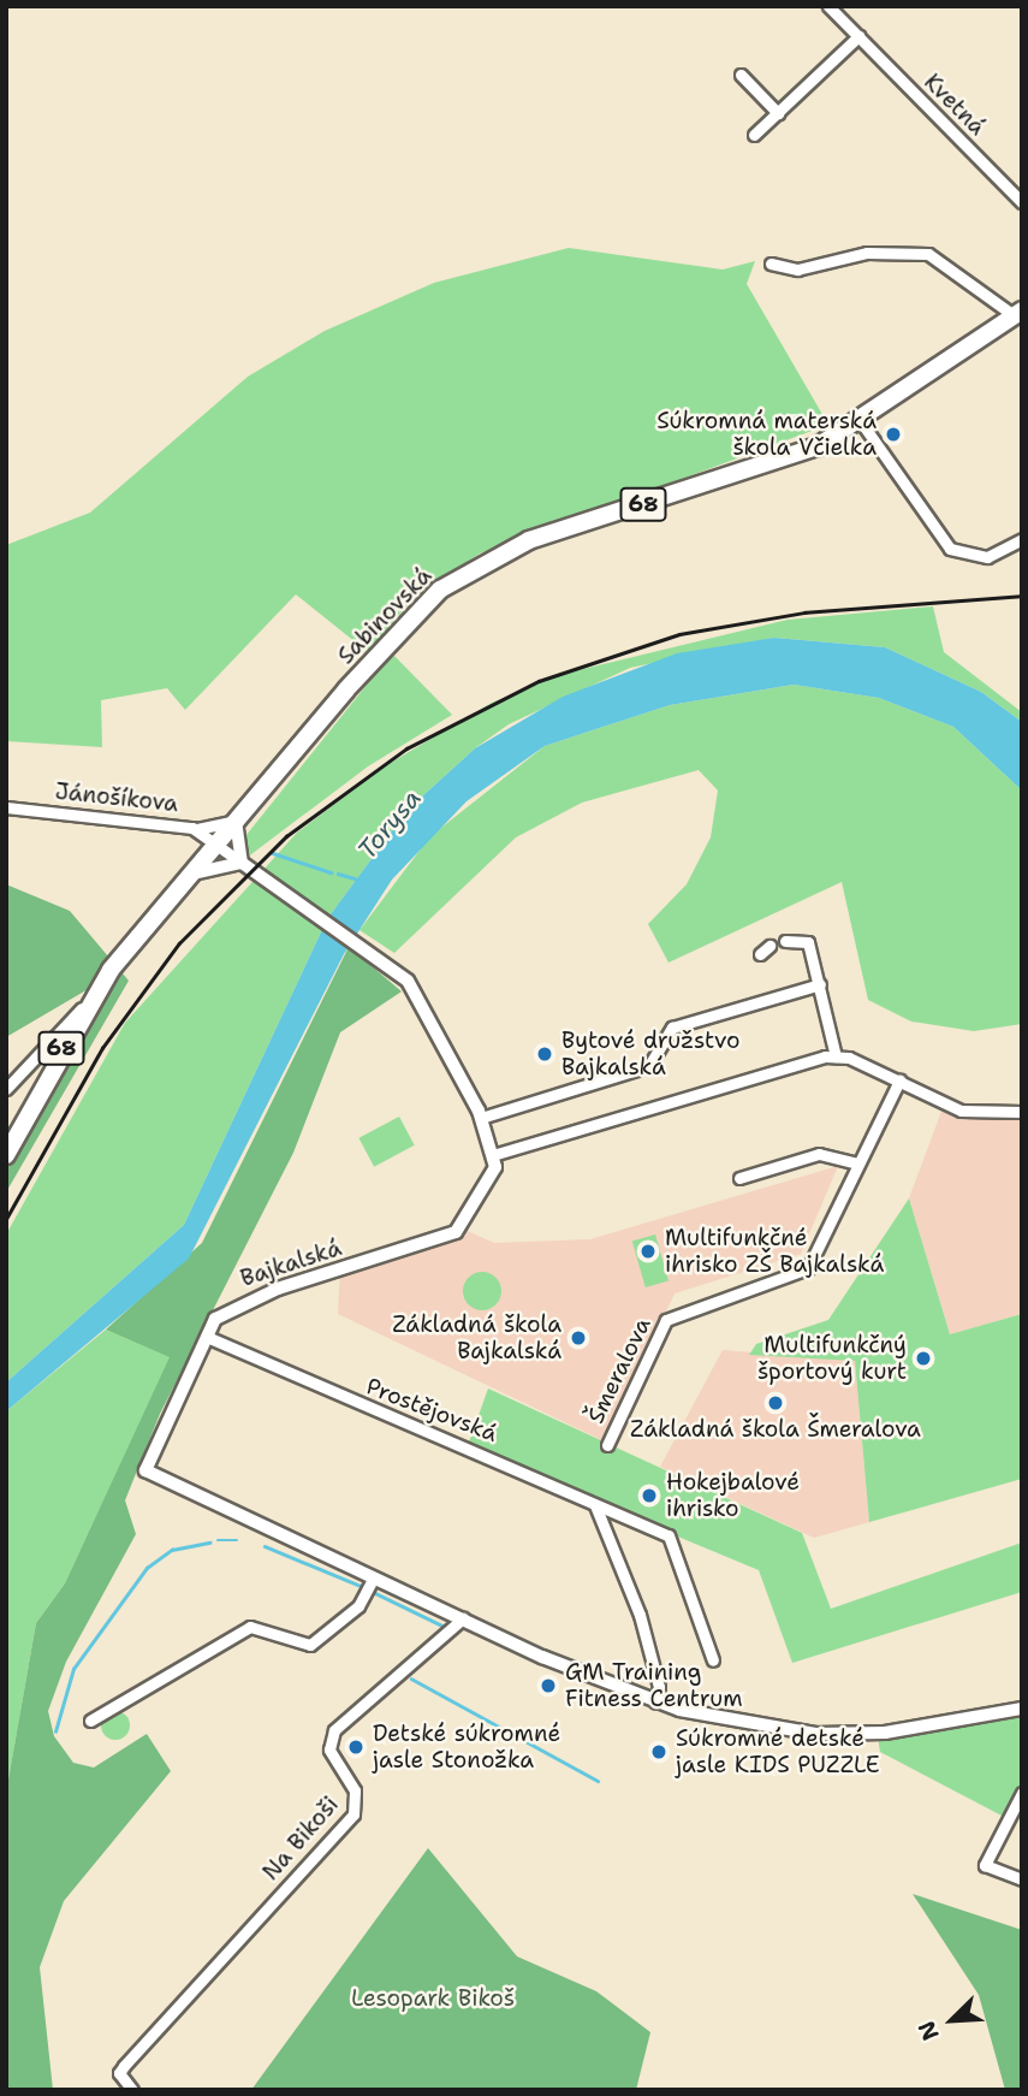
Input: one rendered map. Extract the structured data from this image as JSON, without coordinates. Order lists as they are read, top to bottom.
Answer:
{
  "streets": {
    "main road": ["68", "Sabinovská"],
    "street": [
      "Kvetná",
      "Jánošíkova",
      "Bajkalská",
      "Šmeralova",
      "Prostějovská",
      "Na Bikoši"
    ]
  },
  "crossings": [
    ["Sabinovská", "Jánošíkova"],
    ["Bajkalská", "Prostějovská"]
  ],
  "water": ["Torysa"],
  "parks": ["Lesopark Bikoš"],
  "places": [
    "Súkromná materská škola Včielka",
    "Bytové družstvo Bajkalská",
    "Multifunkčné ihrisko ZŠ Bajkalská",
    "Základná škola Bajkalská",
    "Multifunkčný športový kurt",
    "Základná škola Šmeralova",
    "Hokejbalové ihrisko",
    "GM Training Fitness Centrum",
    "Detské súkromné jasle Stonožka",
    "Súkromné detské jasle KIDS PUZZLE"
  ],
  "north": "bottom left"
}
